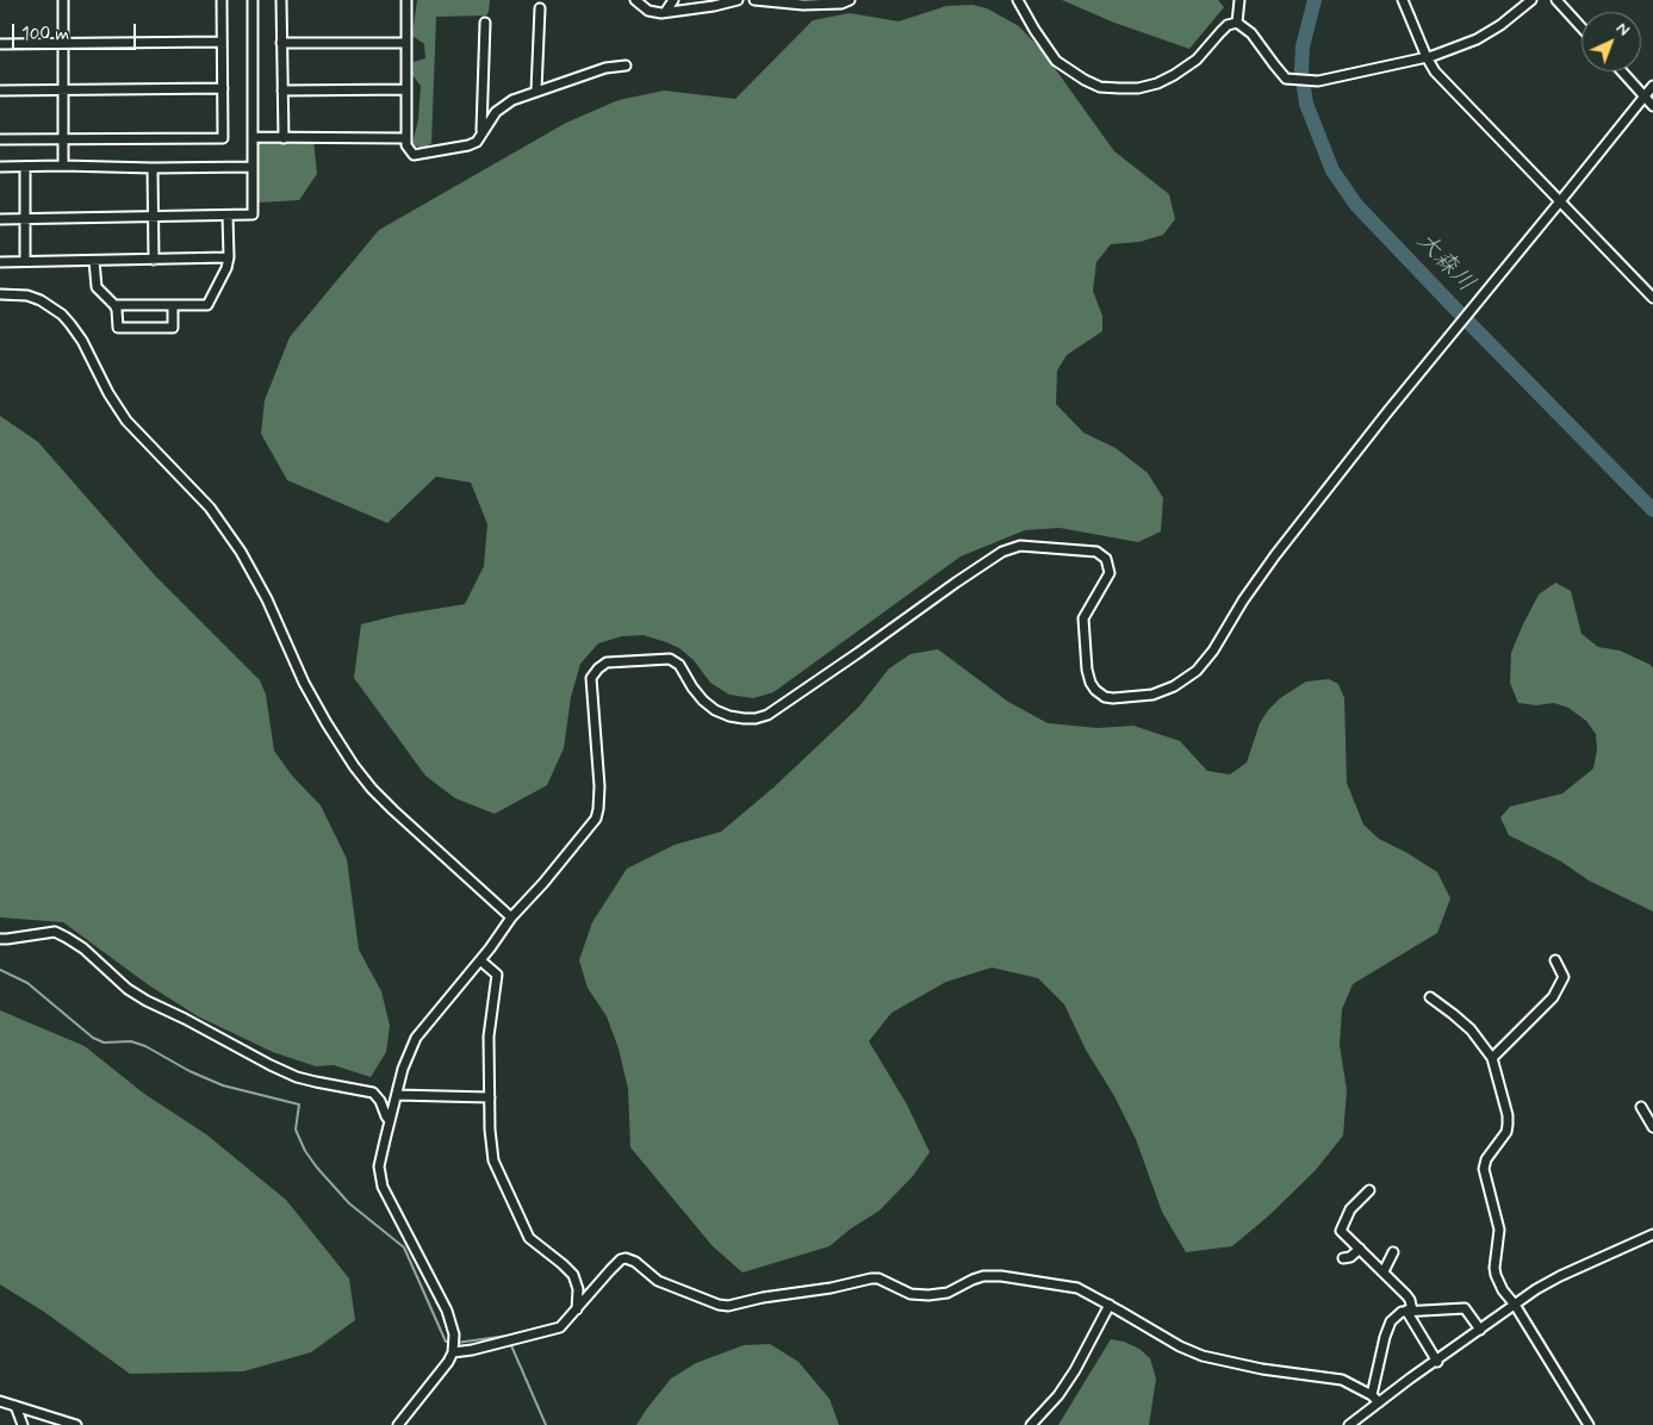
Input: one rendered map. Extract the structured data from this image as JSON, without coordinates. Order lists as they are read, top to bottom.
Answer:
{
  "water": ["大森川"],
  "scale_bar": "100 m",
  "north": "top right"
}
